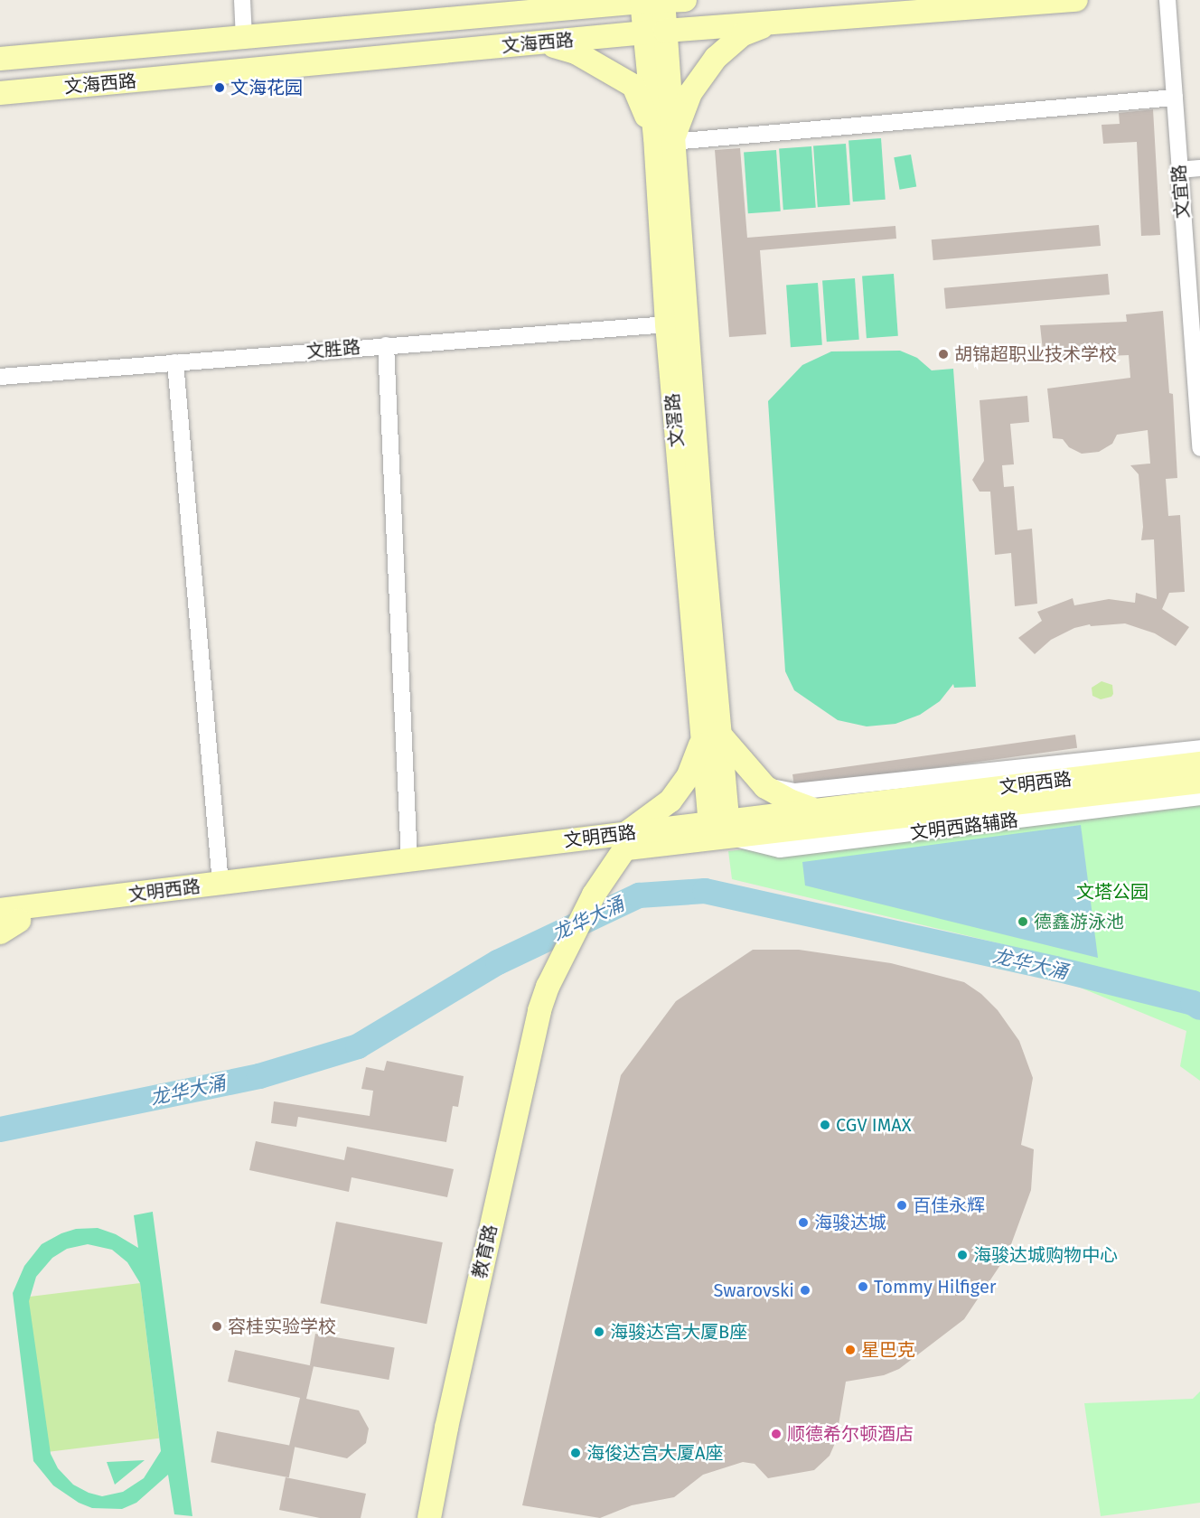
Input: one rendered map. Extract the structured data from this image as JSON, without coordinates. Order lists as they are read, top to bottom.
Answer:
{
  "streets": {
    "street": [
      "文海西路",
      "文宜路",
      "文胜路",
      "文滘路",
      "文明西路",
      "文明西路辅路",
      "教育路"
    ]
  },
  "crossings": [
    ["文海西路", "文滘路"],
    ["文胜路", "文滘路"],
    ["文滘路", "文明西路"],
    ["文滘路", "文明西路辅路"],
    ["文明西路", "文明西路辅路"],
    ["文明西路", "教育路"]
  ],
  "water": ["龙华大涌"],
  "parks": ["文塔公园"],
  "places": [
    "文海花园",
    "胡锦超职业技术学校",
    "德鑫游泳池",
    "CGV IMAX",
    "百佳永辉",
    "海骏达城",
    "海骏达城购物中心",
    "Tommy Hilfiger",
    "Swarovski",
    "容桂实验学校",
    "海骏达宫大厦B座",
    "星巴克",
    "顺德希尔顿酒店",
    "海俊达宫大厦A座"
  ]
}
